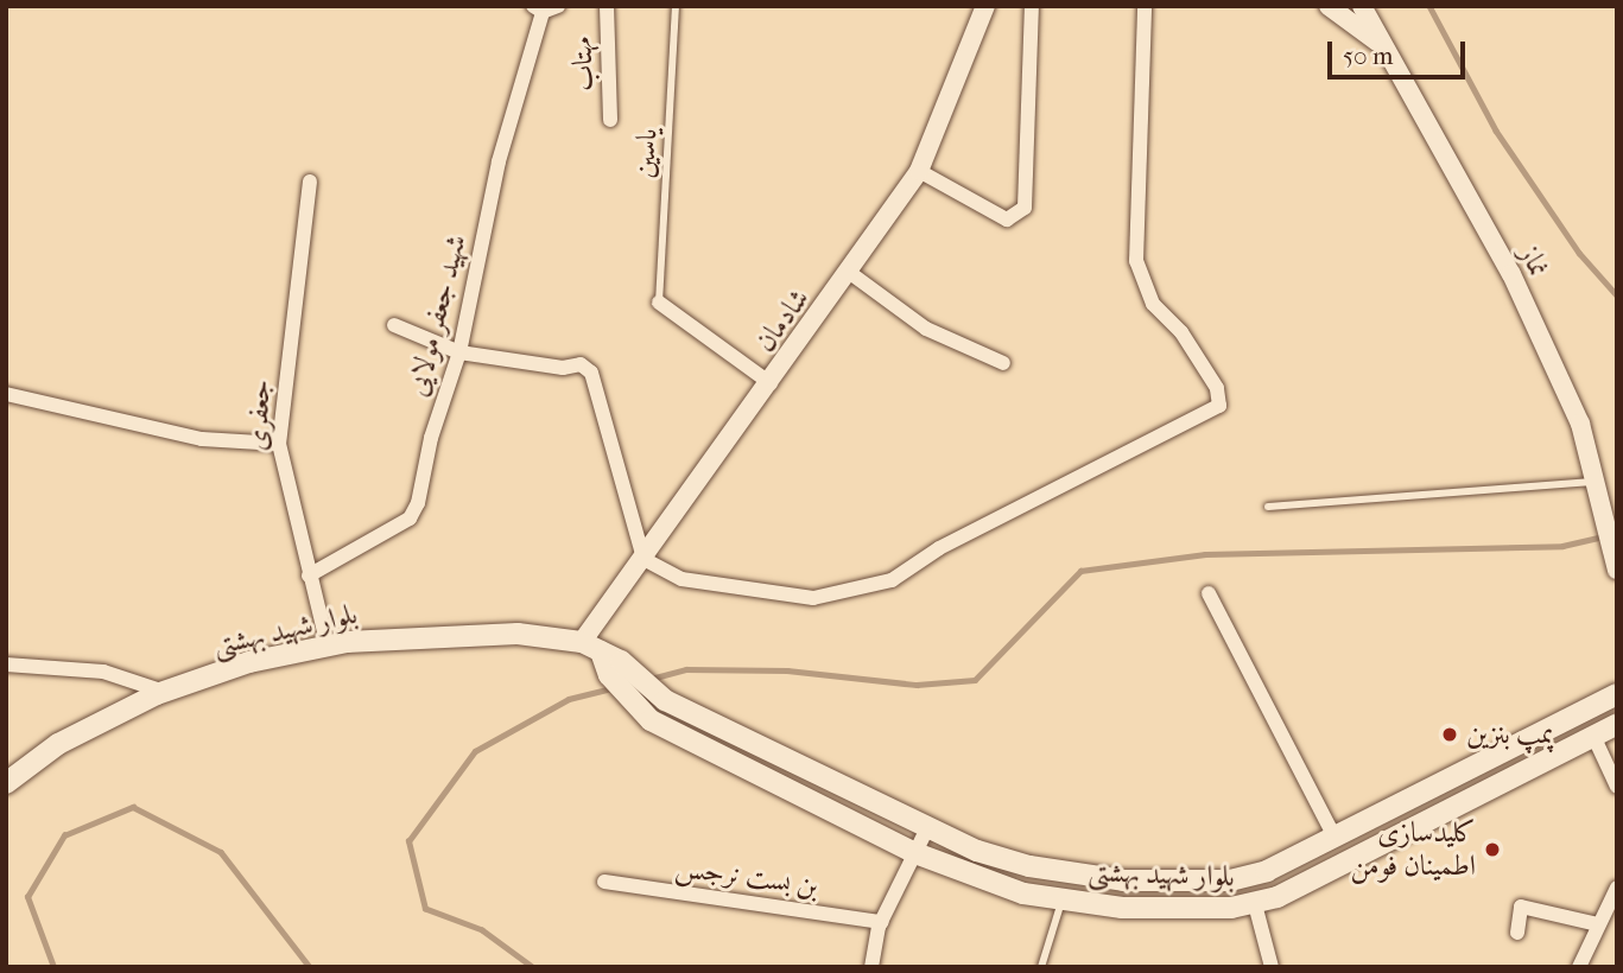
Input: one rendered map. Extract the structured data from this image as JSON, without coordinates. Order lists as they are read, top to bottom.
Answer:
{
  "streets": {
    "main road": ["بلوار شهید بهشتی"],
    "street": [
      "مهتاب",
      "نماز",
      "شهید جعفر مولایی",
      "شادمان",
      "جعفری",
      "بن بست نرجس"
    ],
    "lane": ["یاسین"]
  },
  "crossings": [
    ["شهید جعفر مولایی", "جعفری"],
    ["شادمان", "بلوار شهید بهشتی"],
    ["جعفری", "بلوار شهید بهشتی"]
  ],
  "places": ["پمپ بنزین", "کلیدسازی اطمینان فومن"],
  "scale_bar": "50 m"
}
